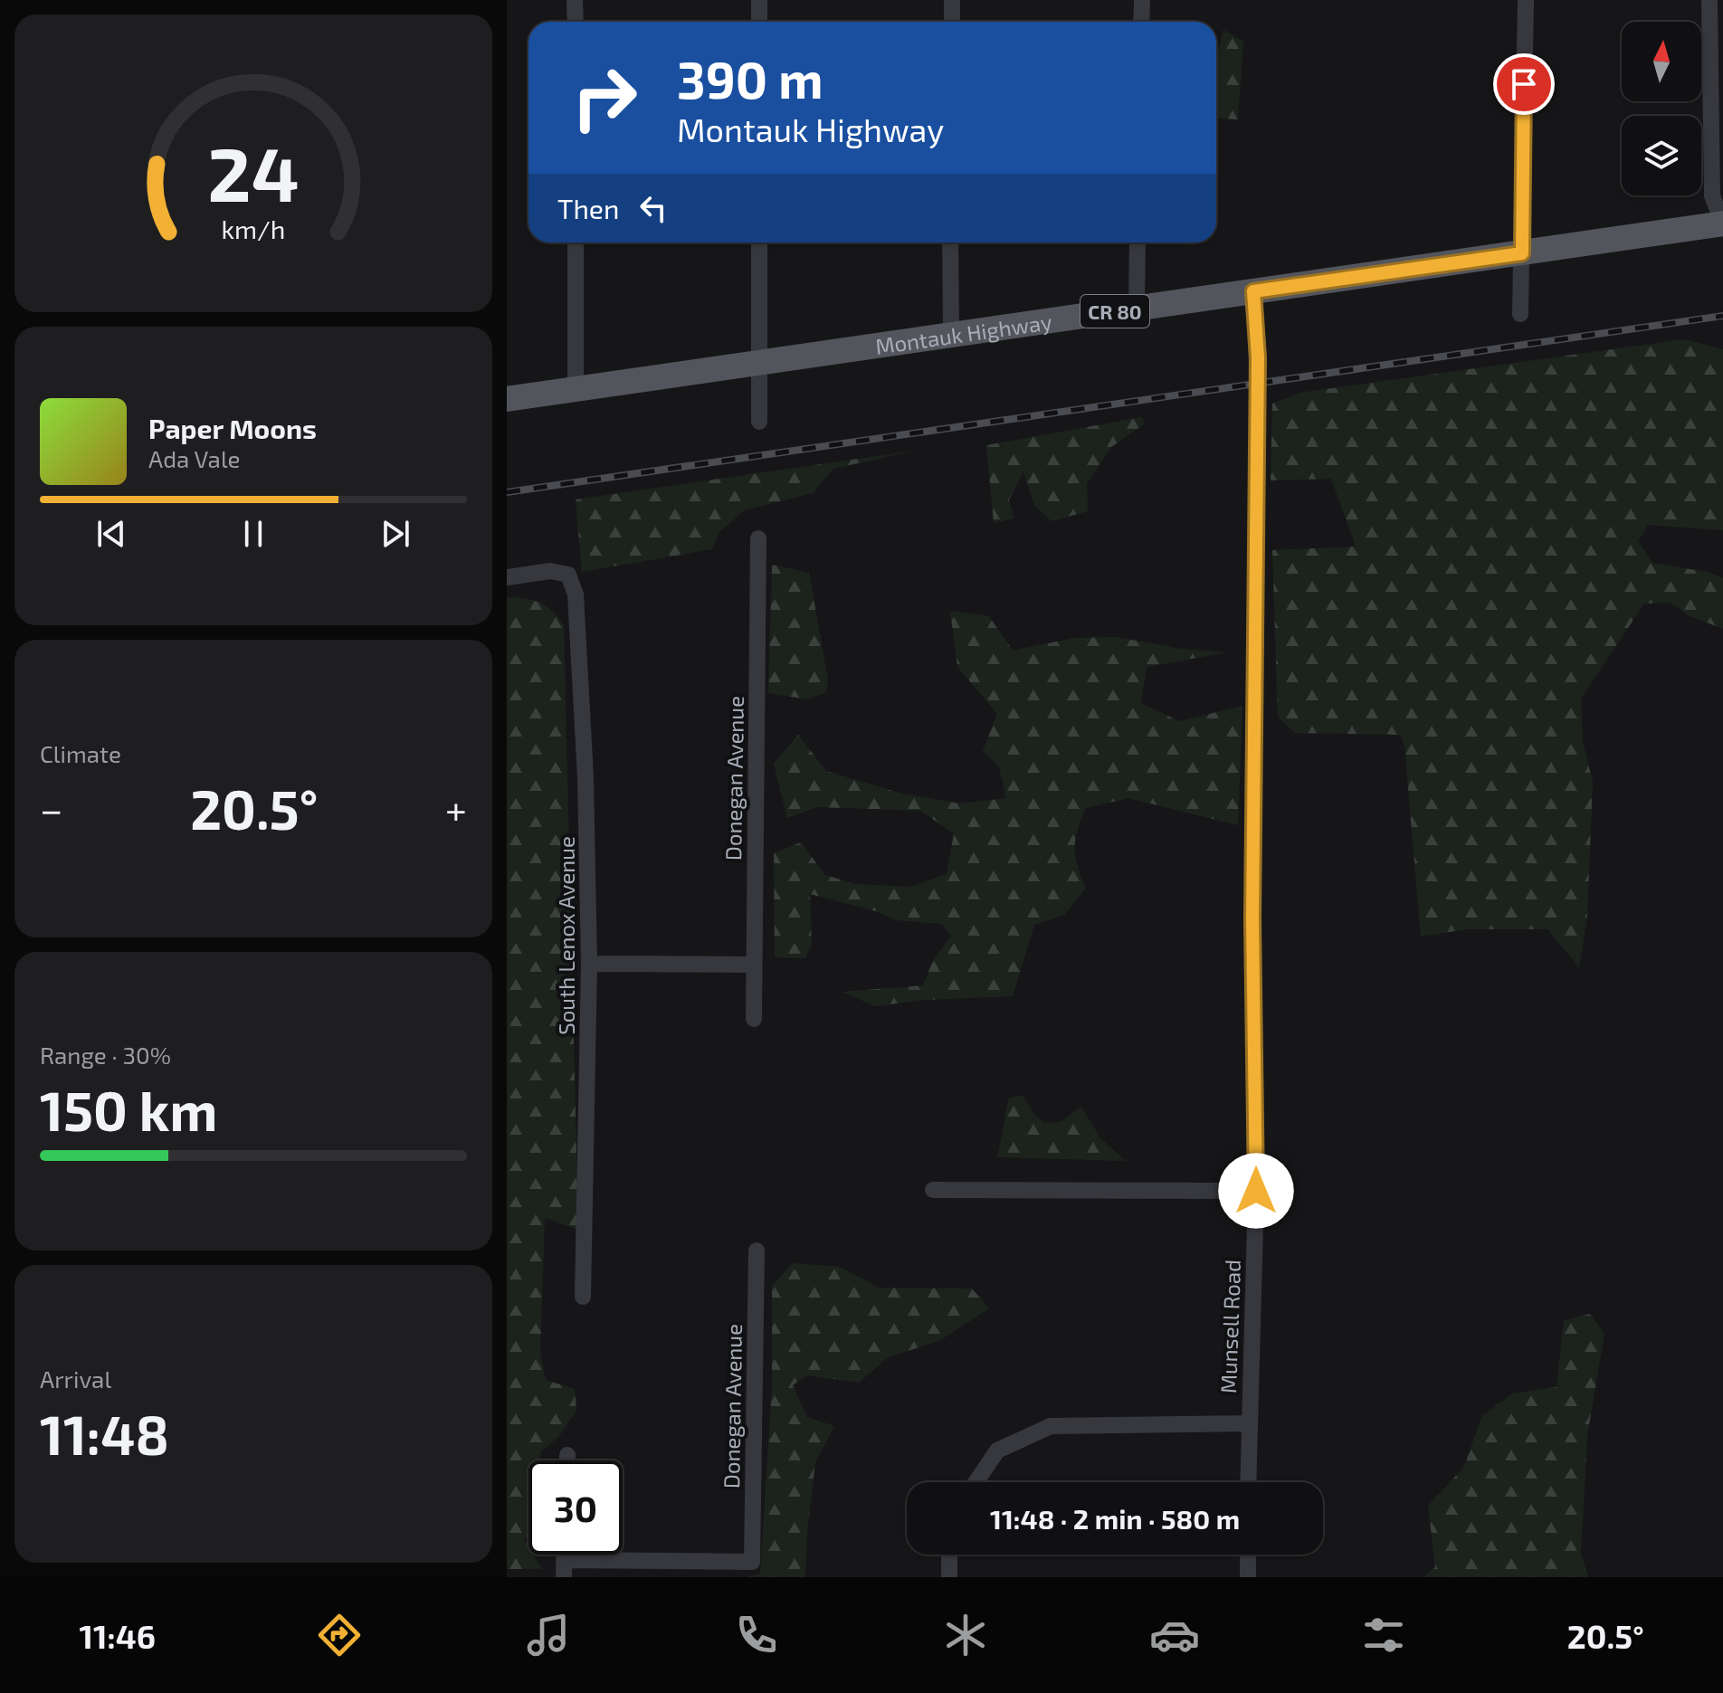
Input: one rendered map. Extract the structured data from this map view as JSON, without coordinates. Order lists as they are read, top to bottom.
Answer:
{
  "streets": {
    "main road": ["CR 80", "Montauk Highway"],
    "street": ["Donegan Avenue", "South Lenox Avenue", "Munsell Road"]
  },
  "crossings": [
    ["Montauk Highway", "Munsell Road"]
  ],
  "north": "top",
  "page": {
    "turn": ["390 m", "Montauk Highway"],
    "then": "Then",
    "song": ["Paper Moons", "Ada Vale"],
    "tile": [
      "Climate",
      ["Range · 30%", "150 km"],
      ["Arrival", "11:48"]
    ],
    "heat": ["−", "20.5°", "+"],
    "limit": "30",
    "trip": "11:48 · 2 min · 580 m",
    "tabs": ["11:46", "20.5°"],
    "gauge": ["24", "km/h"]
  }
}
